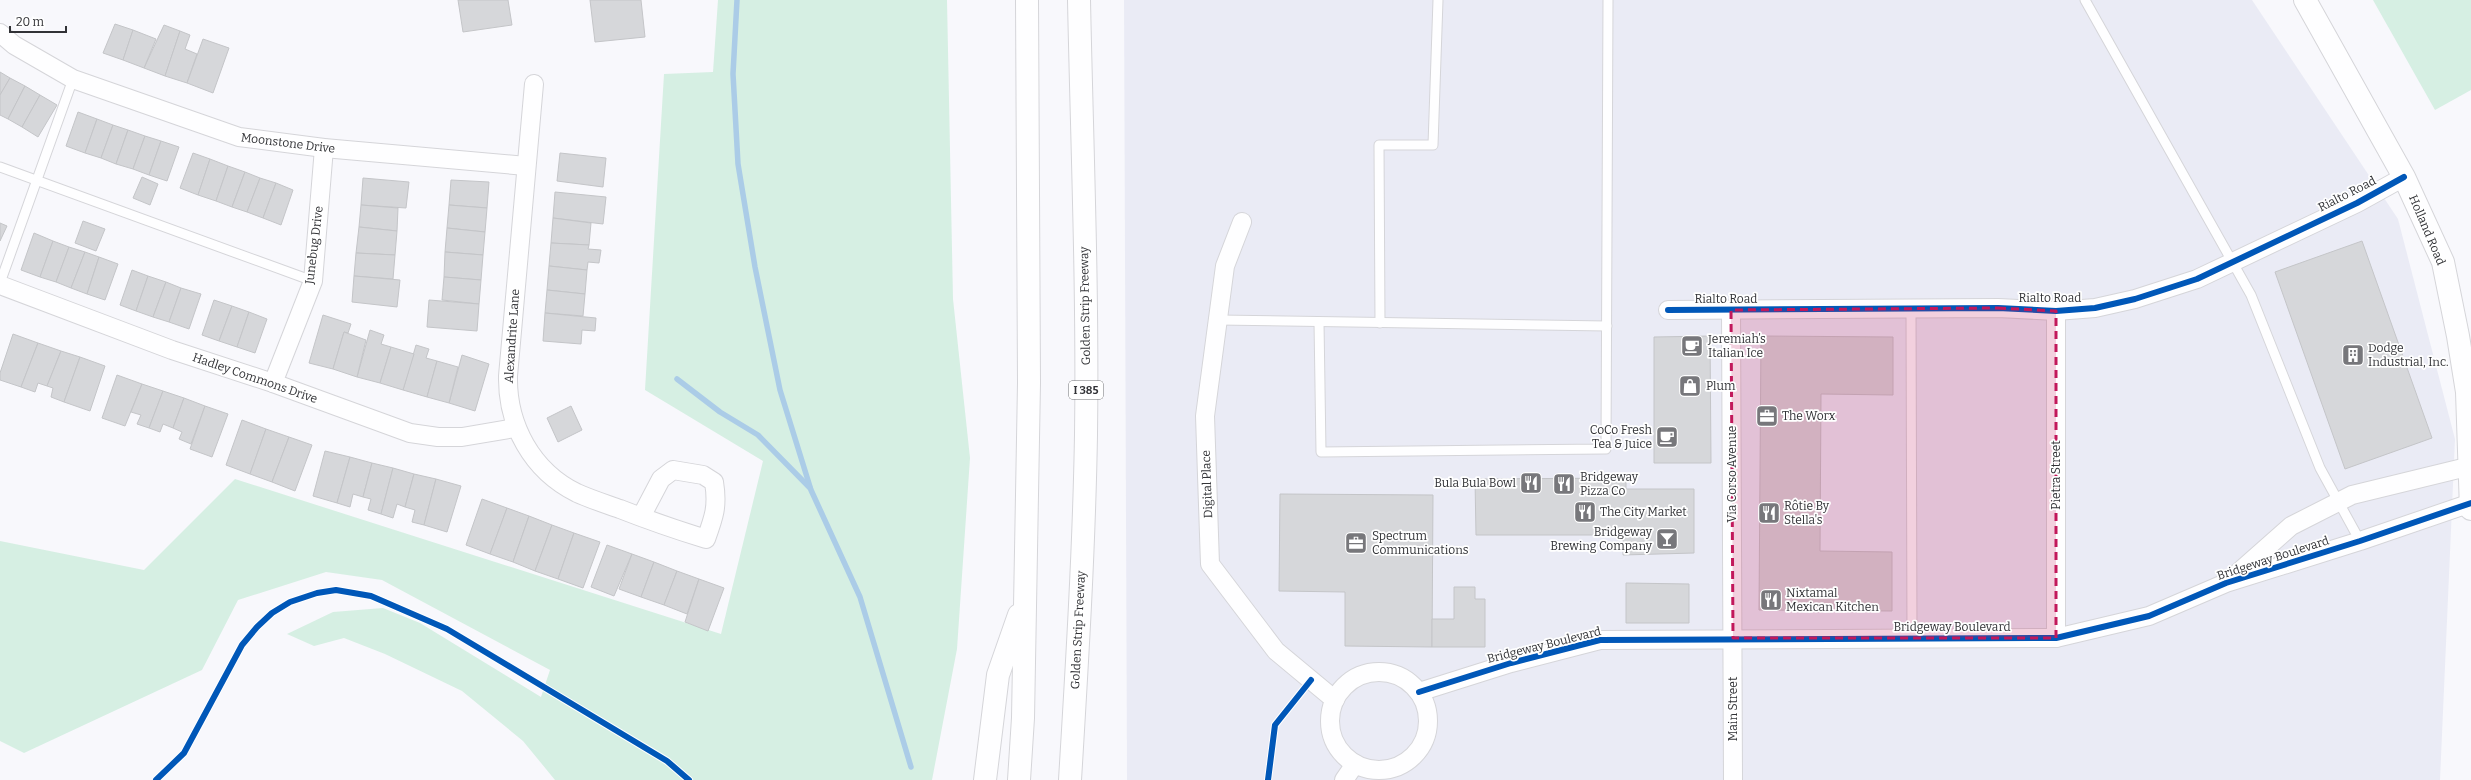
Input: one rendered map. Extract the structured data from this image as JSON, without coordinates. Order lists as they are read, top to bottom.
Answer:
{
  "streets": {
    "main road": ["Holland Road", "Golden Strip Freeway", "I 385"],
    "street": [
      "Moonstone Drive",
      "Rialto Road",
      "Junebug Drive",
      "Alexandrite Lane",
      "Hadley Commons Drive",
      "Via Corso Avenue",
      "Pietra Street",
      "Digital Place",
      "Bridgeway Boulevard",
      "Main Street"
    ]
  },
  "crossings": [
    ["Moonstone Drive", "Junebug Drive"],
    ["Moonstone Drive", "Alexandrite Lane"],
    ["Rialto Road", "Holland Road"],
    ["Rialto Road", "Via Corso Avenue"],
    ["Rialto Road", "Pietra Street"],
    ["Holland Road", "Bridgeway Boulevard"],
    ["Junebug Drive", "Hadley Commons Drive"],
    ["Alexandrite Lane", "Hadley Commons Drive"],
    ["Via Corso Avenue", "Bridgeway Boulevard"],
    ["Via Corso Avenue", "Main Street"],
    ["Pietra Street", "Bridgeway Boulevard"],
    ["Digital Place", "Bridgeway Boulevard"],
    ["Bridgeway Boulevard", "Main Street"]
  ],
  "places": {
    "cafe": ["Jeremiah’s Italian Ice", "CoCo Fresh Tea & Juice"],
    "building": ["Dodge Industrial, Inc."],
    "shop": ["Plum"],
    "office": ["The Worx", "Spectrum Communications"],
    "restaurant": [
      "Bula Bula Bowl",
      "Bridgeway Pizza Co",
      "The City Market",
      "Rôtie By Stella's",
      "Nixtamal Mexican Kitchen"
    ],
    "bar": ["Bridgeway Brewing Company"]
  },
  "scale_bar": "20 m"
}
